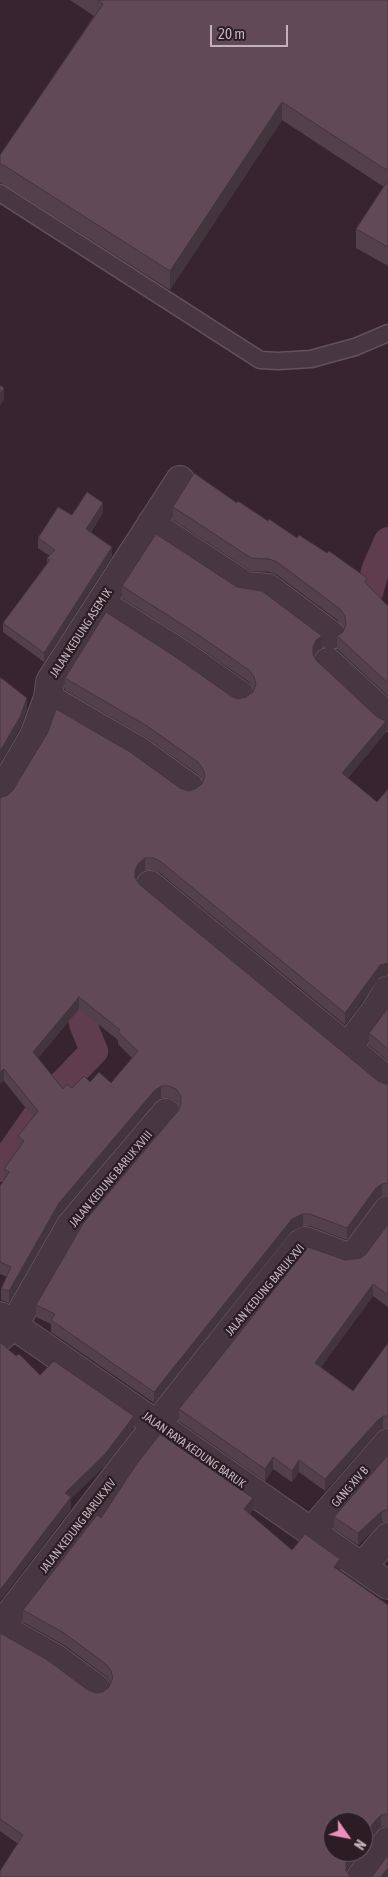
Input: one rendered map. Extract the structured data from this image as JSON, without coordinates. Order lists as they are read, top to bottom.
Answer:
{
  "streets": {
    "street": [
      "JALAN KEDUNG ASEM IX",
      "JALAN KEDUNG BARUK XVIII",
      "JALAN KEDUNG BARUK XVI",
      "JALAN RAYA KEDUNG BARUK",
      "GANG XIV B",
      "JALAN KEDUNG BARUK XIV"
    ]
  },
  "crossings": [
    ["JALAN KEDUNG BARUK XVIII", "JALAN RAYA KEDUNG BARUK"],
    ["JALAN KEDUNG BARUK XVI", "JALAN RAYA KEDUNG BARUK"],
    ["JALAN KEDUNG BARUK XVI", "JALAN KEDUNG BARUK XIV"],
    ["JALAN RAYA KEDUNG BARUK", "GANG XIV B"],
    ["JALAN RAYA KEDUNG BARUK", "JALAN KEDUNG BARUK XIV"]
  ],
  "scale_bar": "20 m",
  "north": "bottom right"
}
